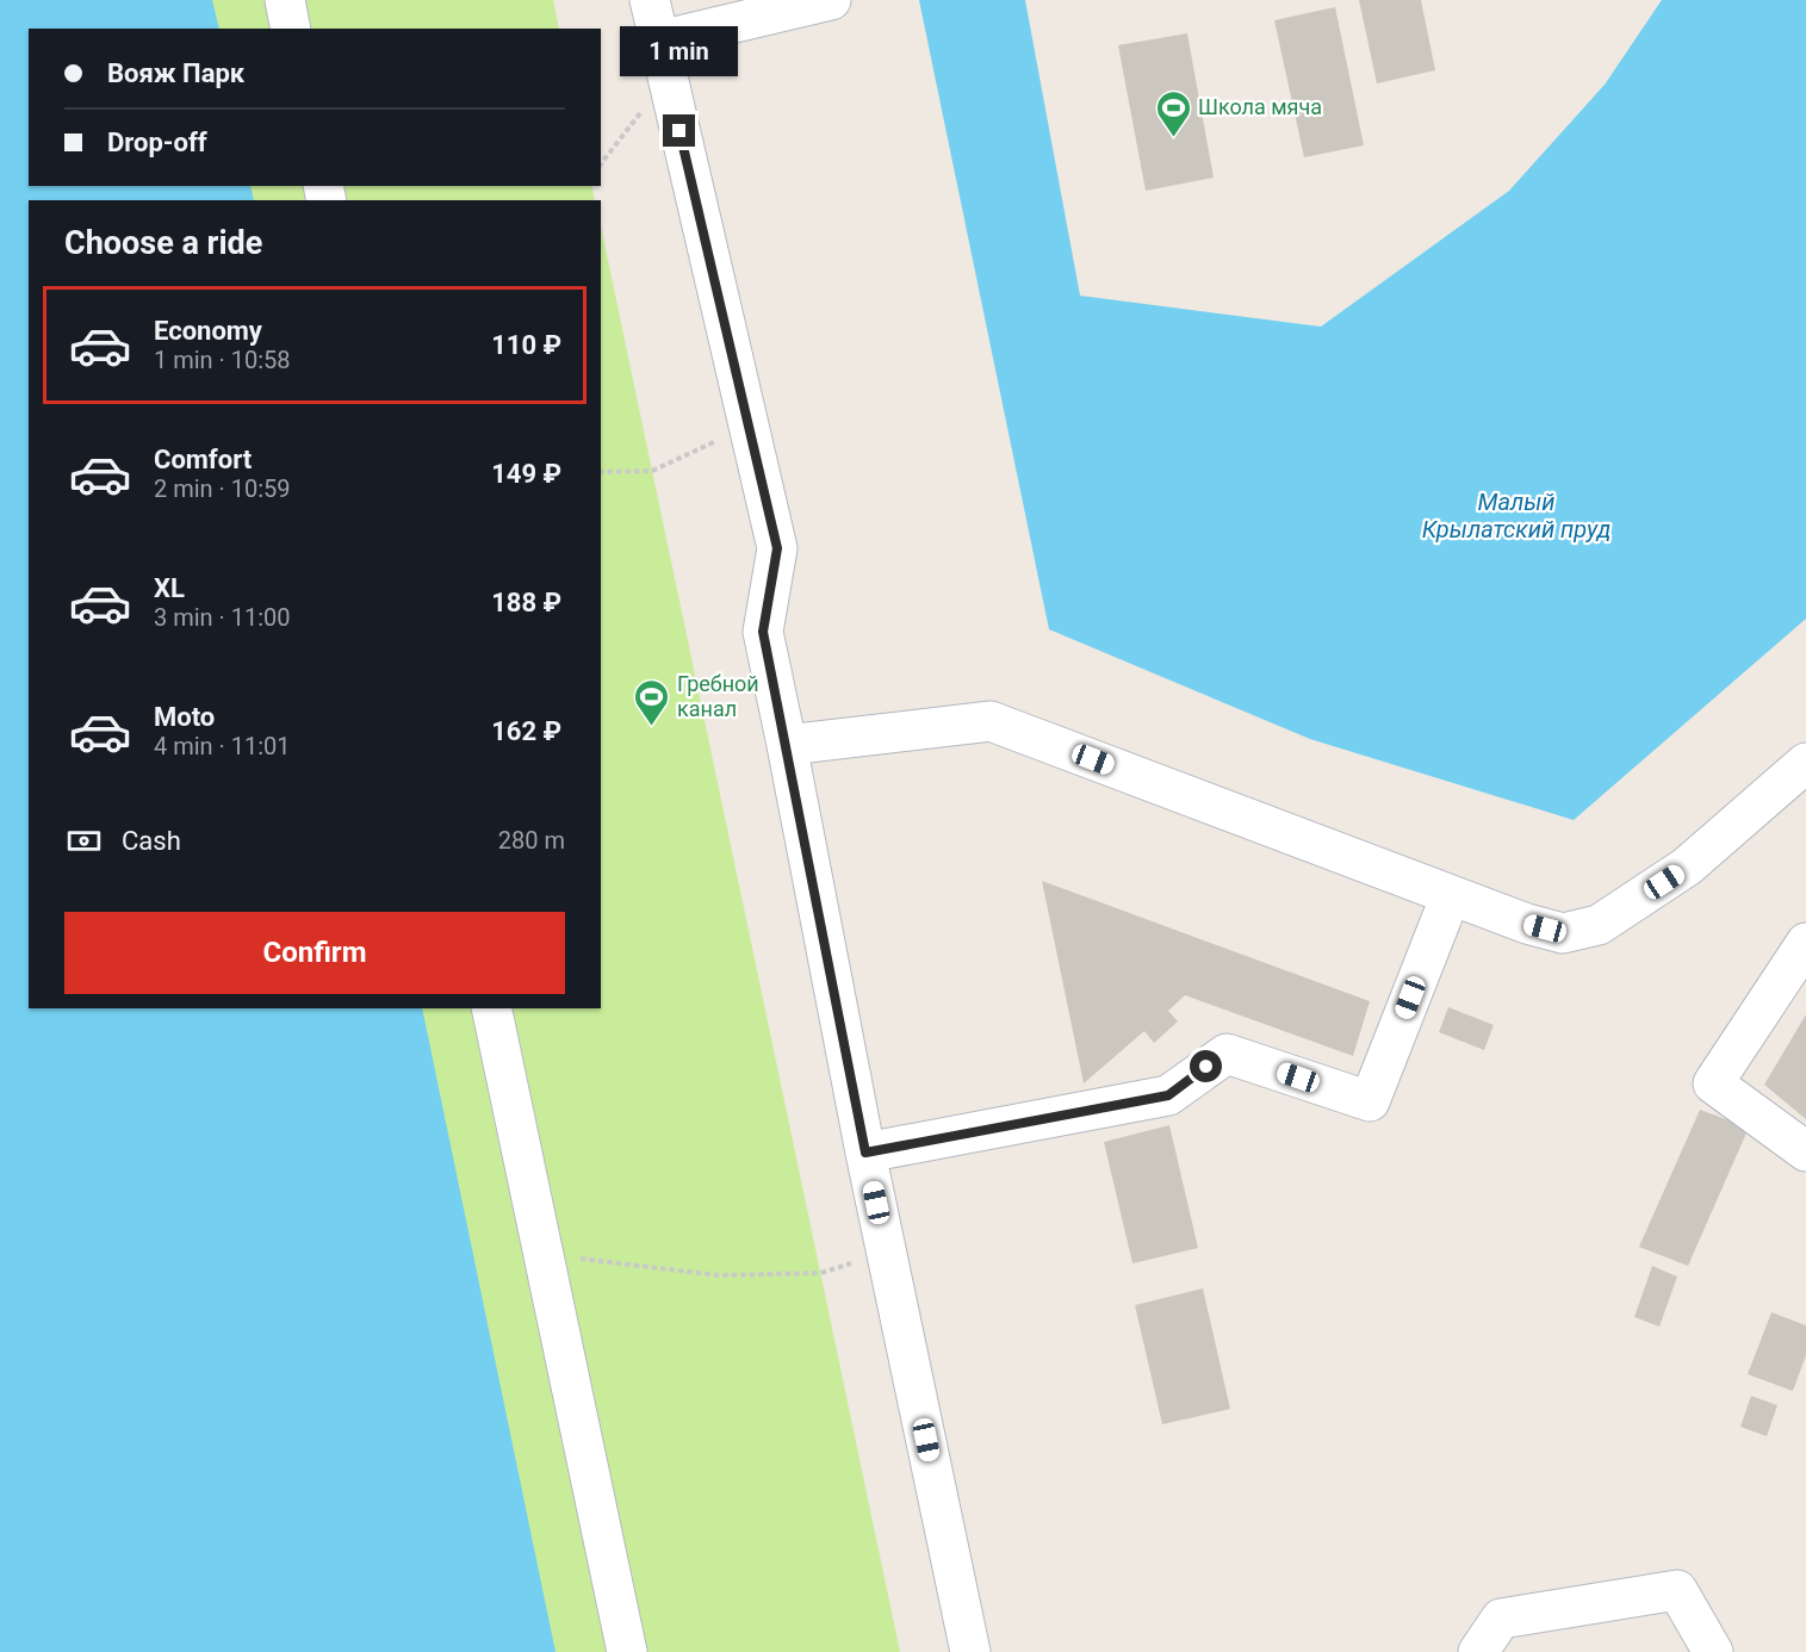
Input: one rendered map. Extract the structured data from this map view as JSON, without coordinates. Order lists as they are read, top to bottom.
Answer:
{
  "water": ["Малый Крылатский пруд"],
  "places": {
    "sports": ["Школа мяча", "Гребной канал"]
  },
  "page": {
    "bubble": "1 min",
    "banner": ["Вояж Парк", "Drop-off"],
    "heading": "Choose a ride",
    "list": [
      {
        "name": "Economy",
        "note": "1 min · 10:58",
        "value": "110 ₽"
      },
      {
        "name": "Comfort",
        "note": "2 min · 10:59",
        "value": "149 ₽"
      },
      {
        "name": "XL",
        "note": "3 min · 11:00",
        "value": "188 ₽"
      },
      {
        "name": "Moto",
        "note": "4 min · 11:01",
        "value": "162 ₽"
      }
    ],
    "pay": ["Cash", "280 m"],
    "buttons": "Confirm"
  }
}
